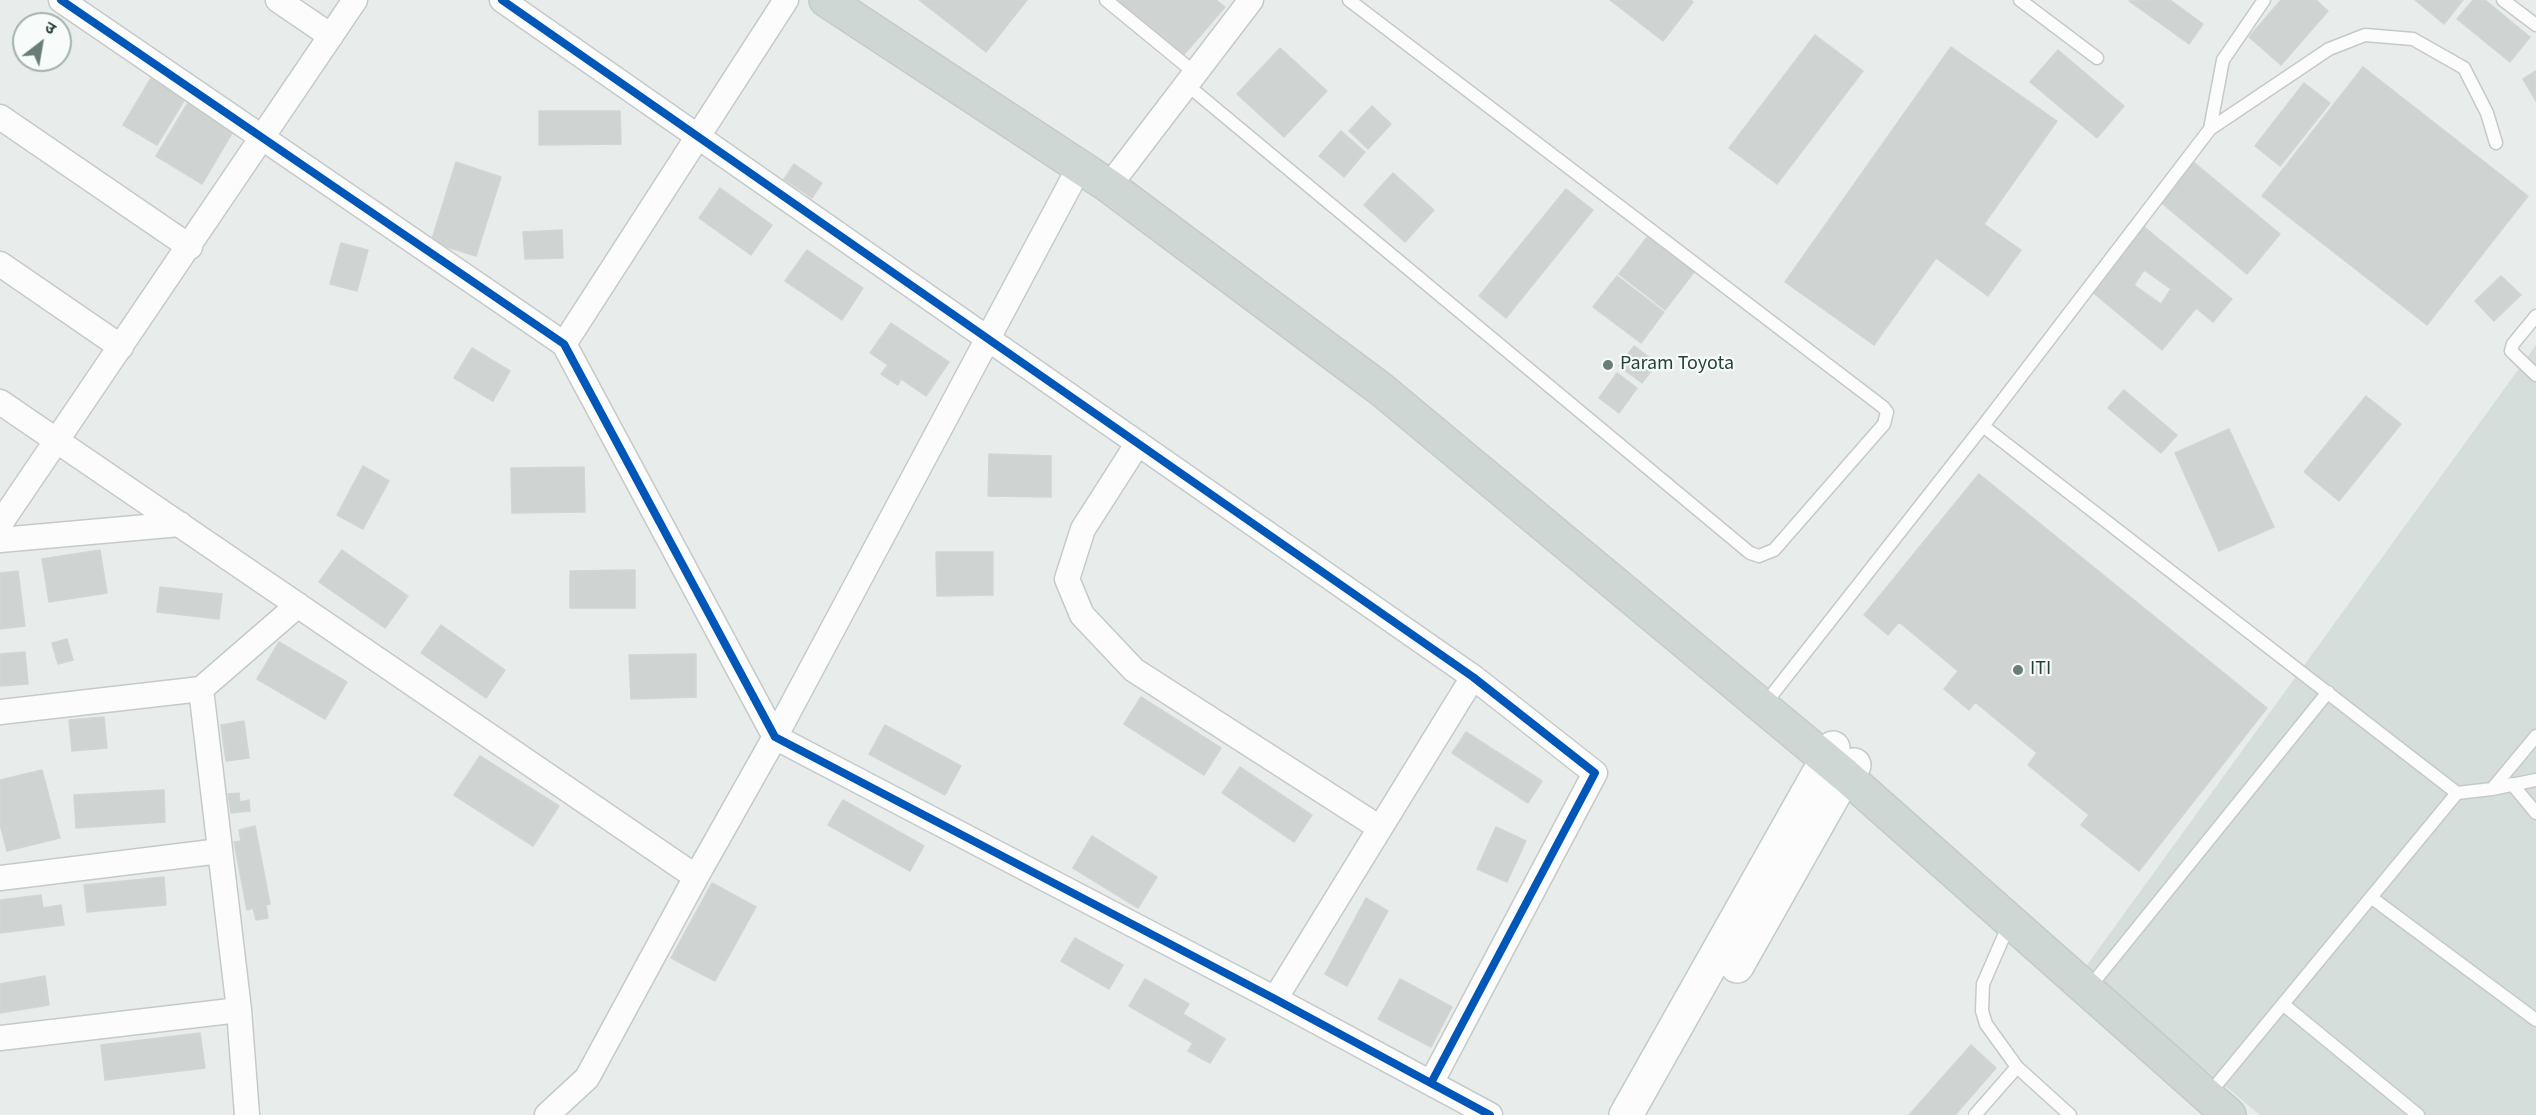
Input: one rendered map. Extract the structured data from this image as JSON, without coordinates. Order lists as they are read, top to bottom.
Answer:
{
  "places": ["Param Toyota", "ITI"],
  "north": "top right"
}
